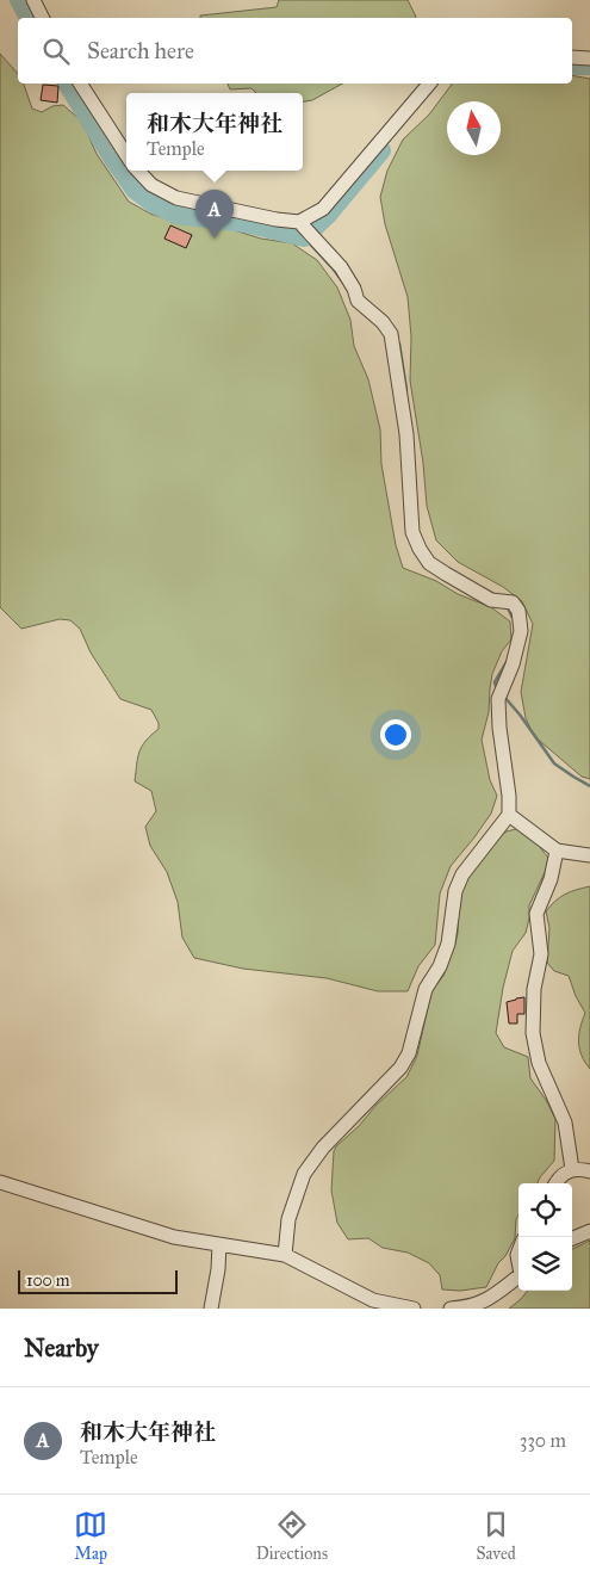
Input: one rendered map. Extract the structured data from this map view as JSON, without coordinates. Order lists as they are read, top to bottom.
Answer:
{
  "scale_bar": "100 m",
  "north": "top",
  "page": {
    "search": "Search here",
    "popup": ["和木大年神社", "Temple"],
    "pins": "A",
    "scale": "100 m",
    "heading": "Nearby",
    "list": [
      {
        "mark": "A",
        "name": "和木大年神社",
        "note": "Temple",
        "value": "330 m"
      }
    ],
    "nav": ["Map", "Directions", "Saved"]
  }
}
